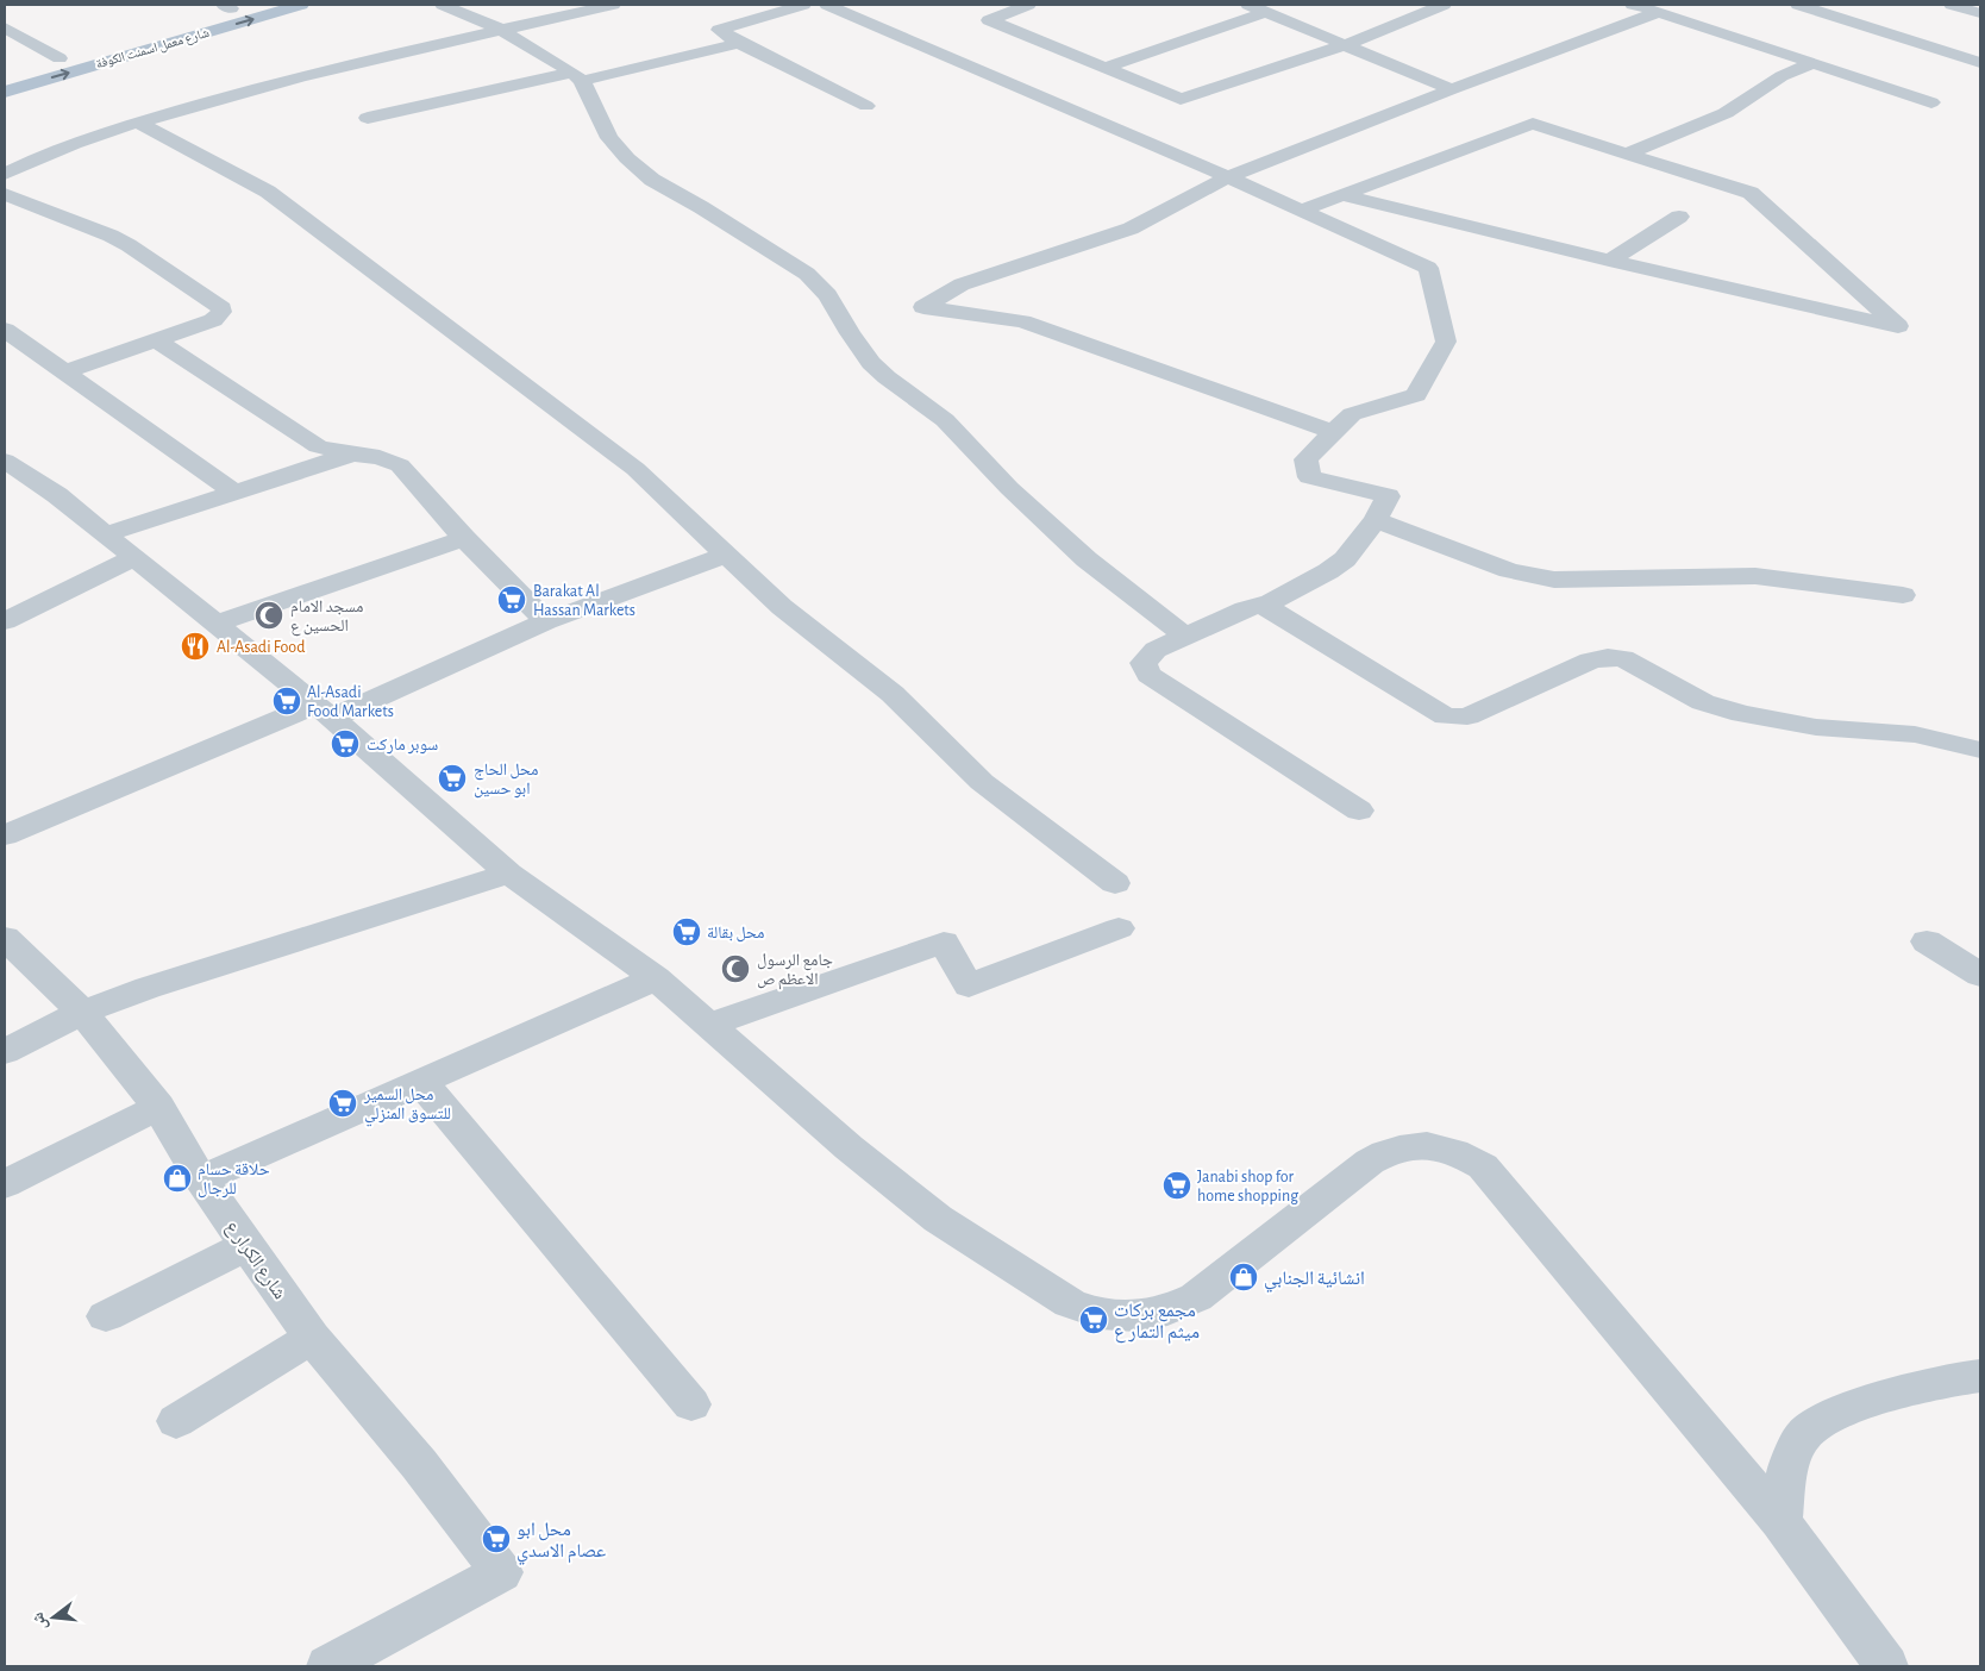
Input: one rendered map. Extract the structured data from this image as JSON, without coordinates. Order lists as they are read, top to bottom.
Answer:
{
  "streets": {
    "main road": ["شارع معمل اسمنت الكوفة"],
    "street": ["شارع الكرار ع"]
  },
  "places": {
    "supermarket": [
      "Barakat Al Hassan Markets",
      "Al-Asadi Food Markets",
      "سوبر ماركت",
      "محل الحاج ابو حسين",
      "محل بقالة",
      "محل السمير للتسوق المنزلي",
      "Janabi shop for home shopping",
      "مجمع بركات ميثم التمار ع",
      "محل ابو عصام الاسدي"
    ],
    "mosque": ["مسجد الامام الحسين ع", "جامع الرسول الاعظم ص"],
    "restaurant": ["Al-Asadi Food"],
    "shop": ["حلاقة حسام للرجال", "انشائية الجنابي"]
  },
  "north": "left"
}
